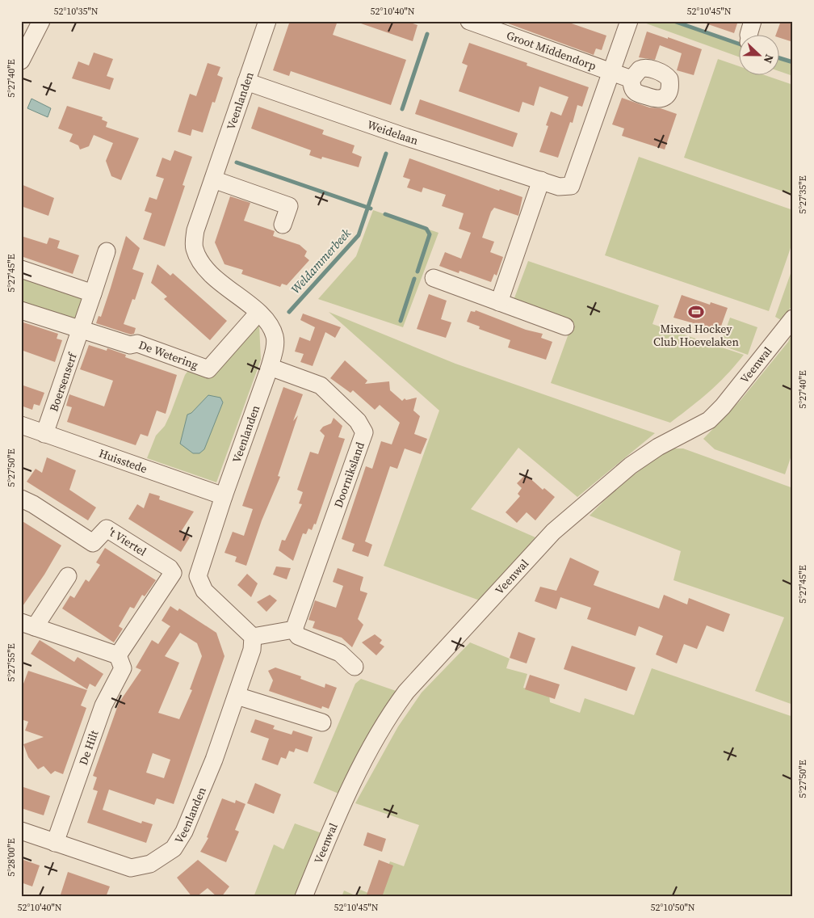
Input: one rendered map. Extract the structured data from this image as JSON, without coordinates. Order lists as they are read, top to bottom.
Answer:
{
  "streets": {
    "street": [
      "Groot Middendorp",
      "Veenlanden",
      "Weidelaan",
      "De Wetering",
      "Veenwal",
      "Boersenserf",
      "Huisstede",
      "Doorniksland",
      "'t Viertel",
      "De Hilt"
    ]
  },
  "crossings": [
    ["Groot Middendorp", "Weidelaan"],
    ["Veenlanden", "Weidelaan"],
    ["Veenlanden", "De Wetering"],
    ["Veenlanden", "Huisstede"],
    ["Veenlanden", "Doorniksland"],
    ["Veenlanden", "De Hilt"],
    ["De Wetering", "Boersenserf"],
    ["Boersenserf", "Huisstede"]
  ],
  "water": ["Weldammerbeek"],
  "places": {
    "sports": ["Mixed Hockey Club Hoevelaken"]
  },
  "north": "right",
  "coordinates": [
    "52°10'35\"N",
    "52°10'40\"N",
    "52°10'45\"N",
    "5°27'40\"E",
    "5°27'35\"E",
    "5°27'45\"E",
    "5°27'50\"E",
    "5°27'55\"E",
    "5°28'00\"E",
    "52°10'50\"N"
  ]
}
